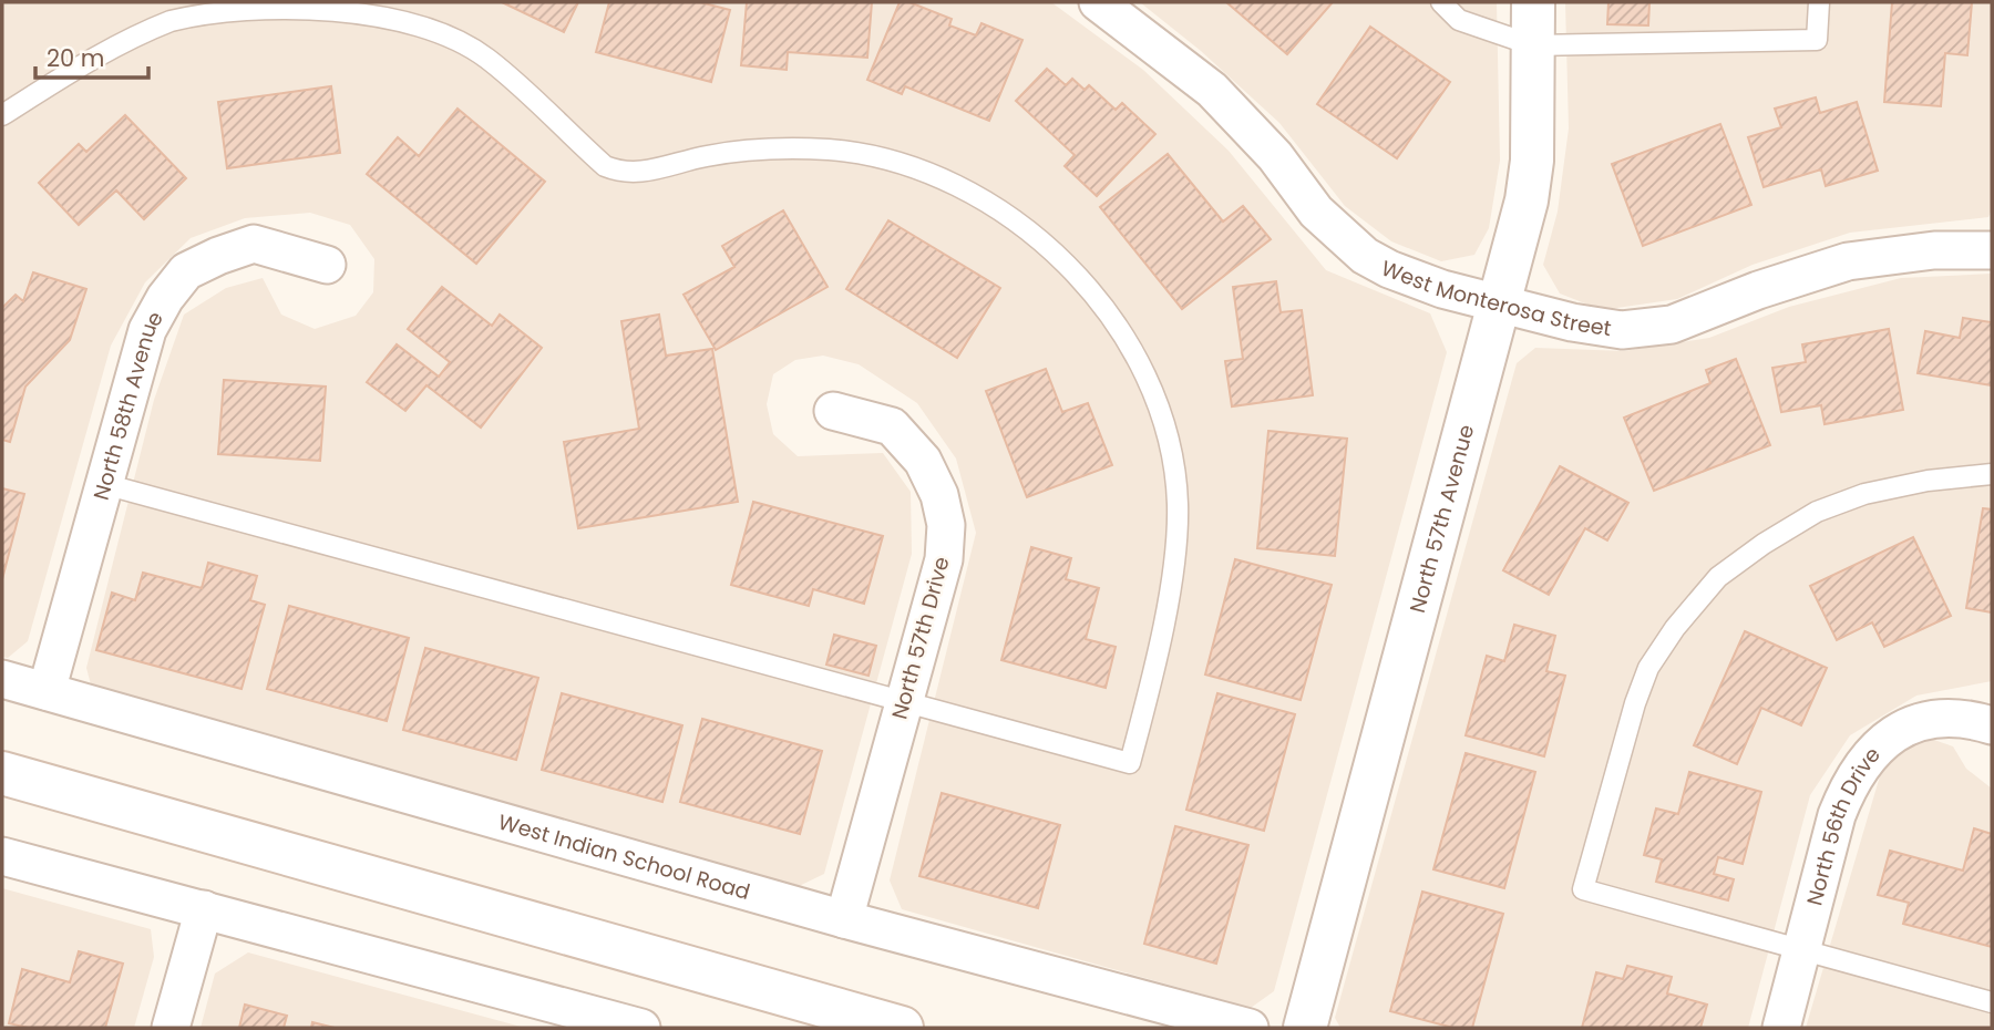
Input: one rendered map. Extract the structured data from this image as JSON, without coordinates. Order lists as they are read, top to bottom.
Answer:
{
  "streets": {
    "street": [
      "West Monterosa Street",
      "North 58th Avenue",
      "North 57th Avenue",
      "North 57th Drive",
      "North 56th Drive",
      "West Indian School Road"
    ]
  },
  "crossings": [
    ["West Monterosa Street", "North 57th Avenue"],
    ["North 58th Avenue", "West Indian School Road"],
    ["North 57th Drive", "West Indian School Road"]
  ],
  "scale_bar": "20 m"
}
